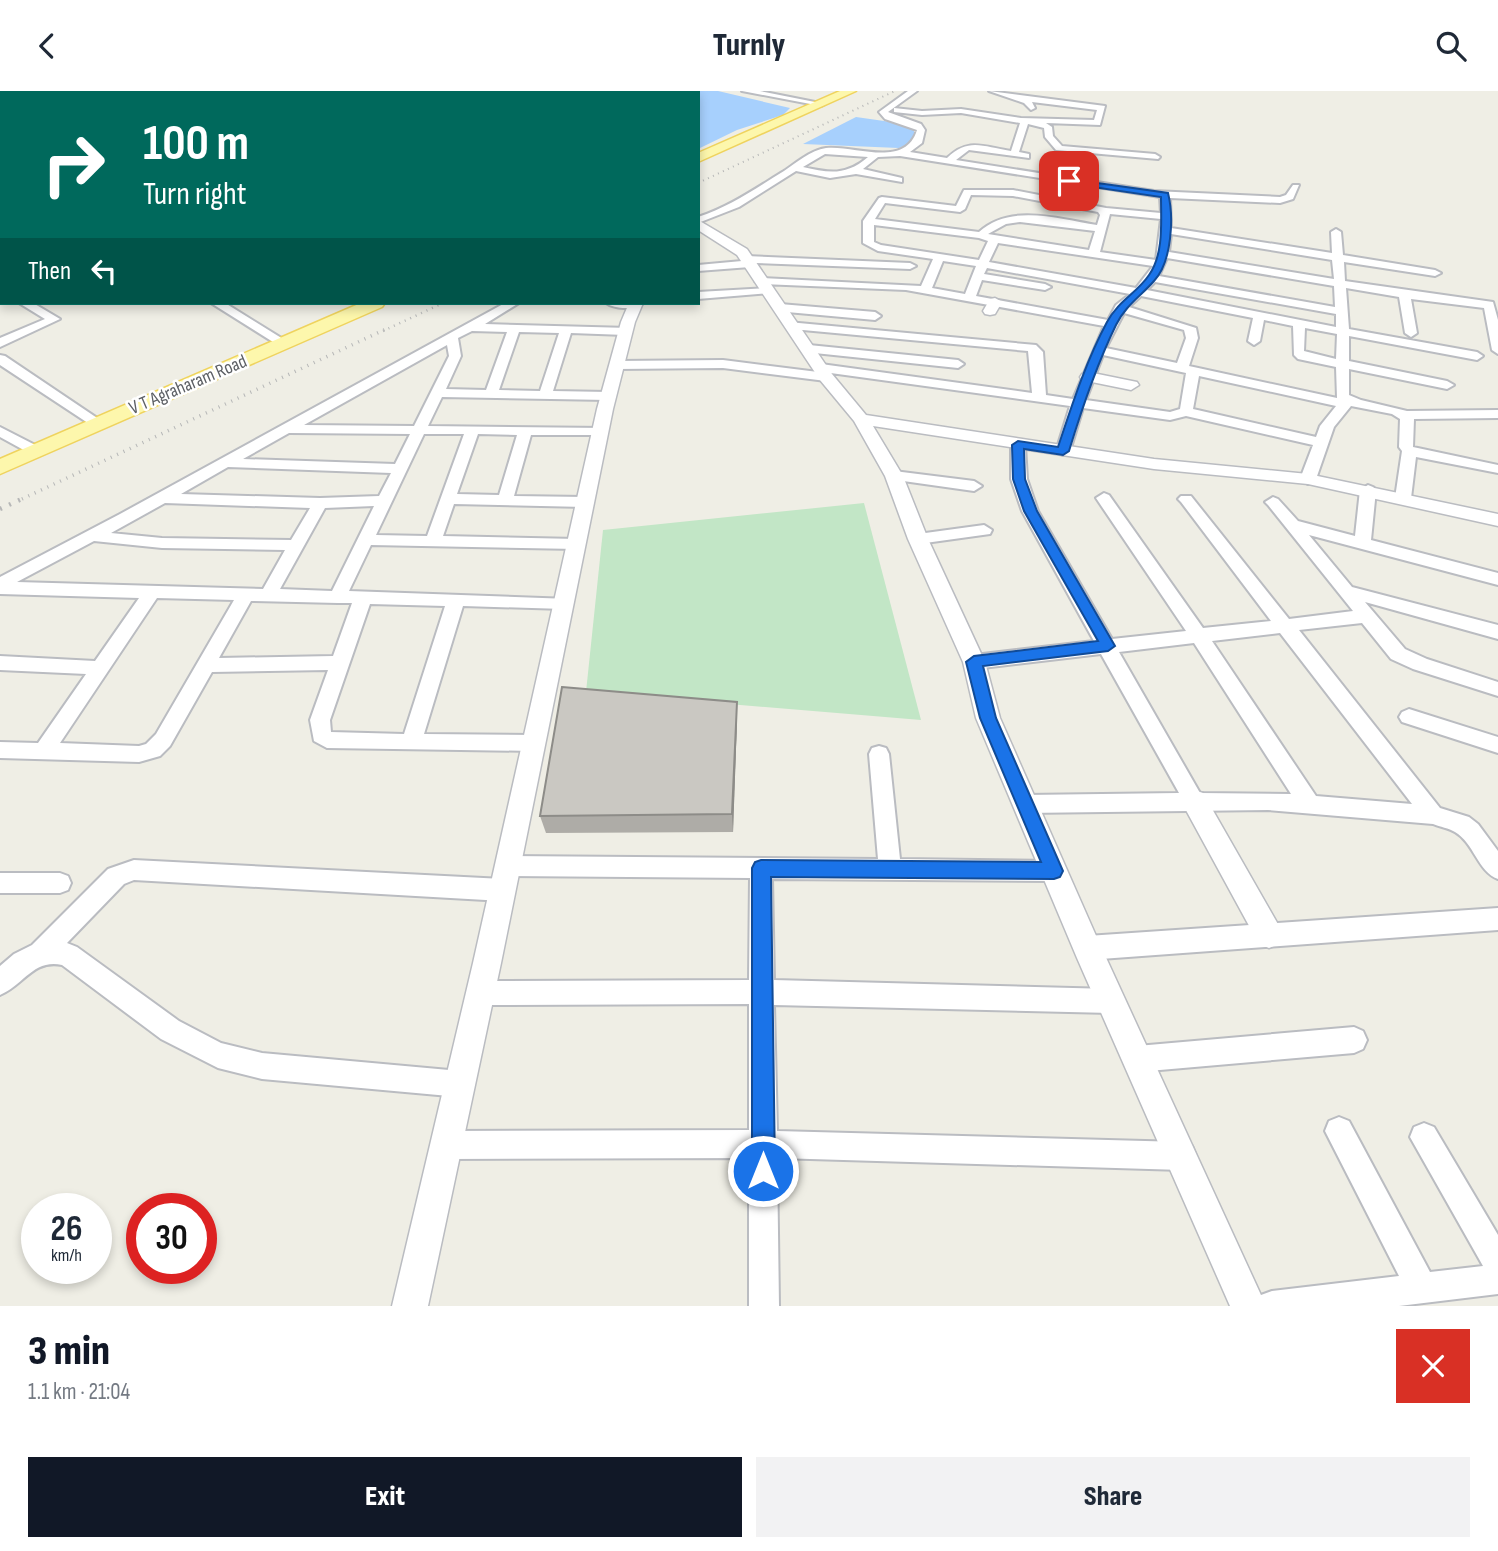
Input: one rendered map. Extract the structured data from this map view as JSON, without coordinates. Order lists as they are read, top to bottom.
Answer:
{
  "streets": {
    "main road": ["V T Agraharam Road"]
  },
  "page": {
    "header": "Turnly",
    "turn": ["100 m", "Turn right"],
    "then": "Then",
    "speed": "26 km/h",
    "limit": "30",
    "heading": ["3 min", "1.1 km · 21:04"],
    "buttons": ["Exit", "Share"]
  }
}
